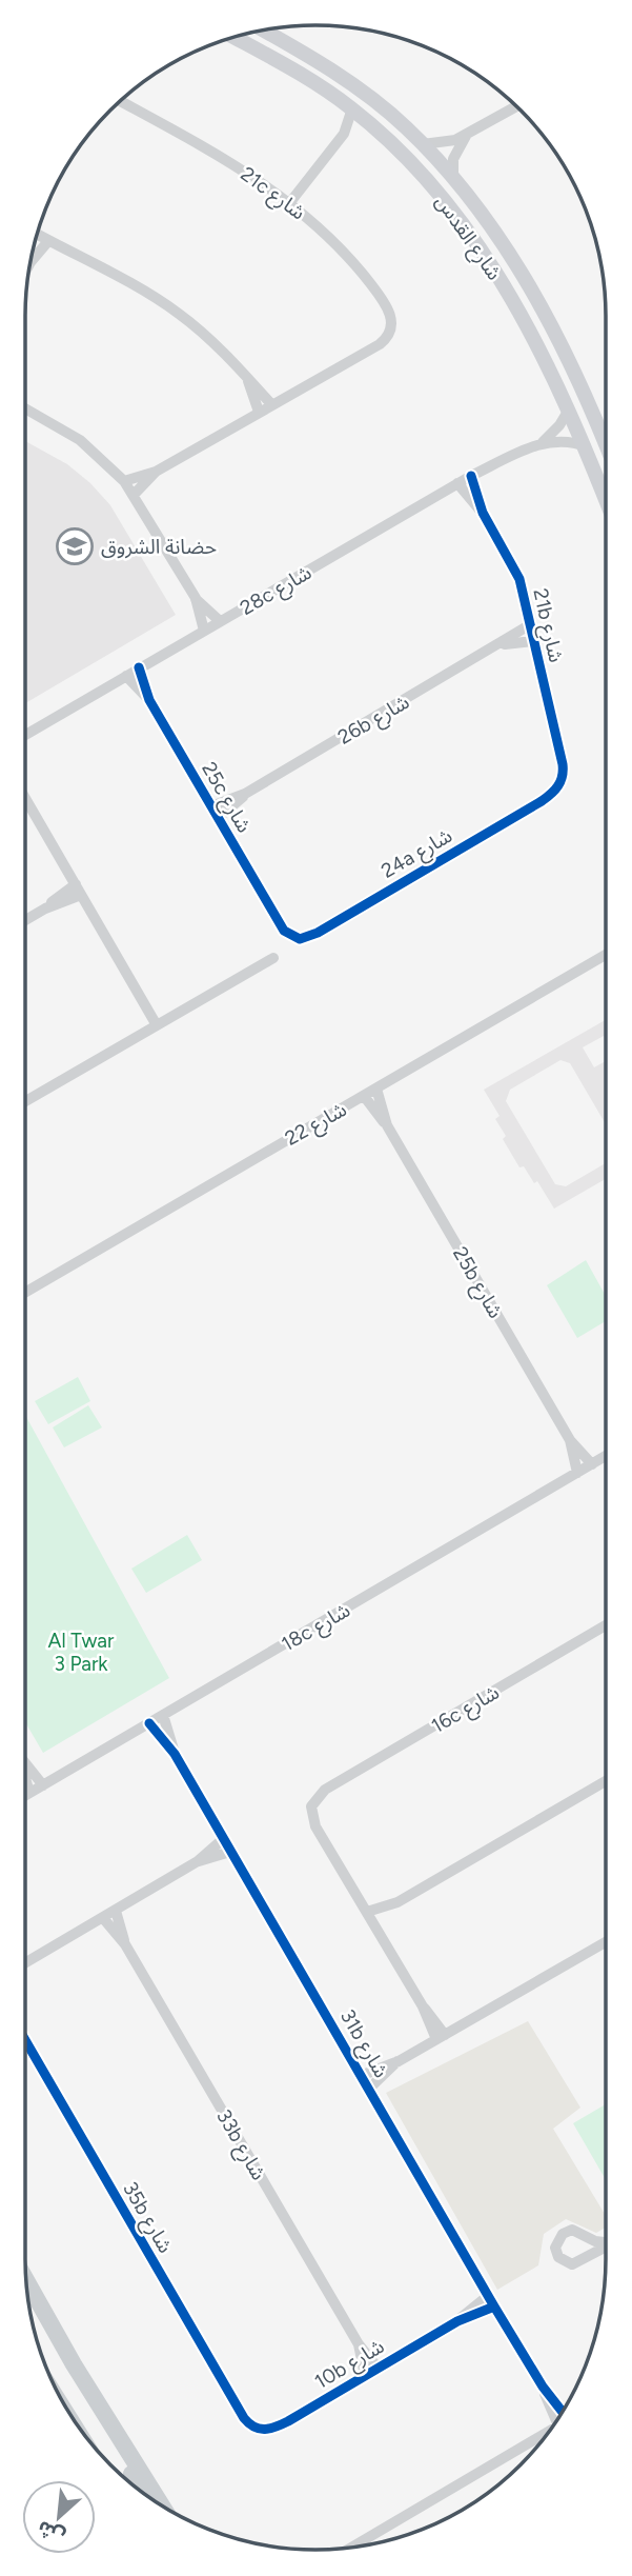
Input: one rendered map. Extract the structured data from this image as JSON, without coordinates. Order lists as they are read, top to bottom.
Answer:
{
  "streets": {
    "main road": ["شارع القدس"],
    "street": [
      "21c شارع",
      "28c شارع",
      "21b شارع",
      "26b شارع",
      "25c شارع",
      "24a شارع",
      "شارع 22",
      "25b شارع",
      "18c شارع",
      "16c شارع",
      "31b شارع",
      "33b شارع",
      "35b شارع",
      "10b شارع"
    ]
  },
  "crossings": [
    ["شارع القدس", "28c شارع"],
    ["28c شارع", "21b شارع"],
    ["28c شارع", "25c شارع"],
    ["21b شارع", "26b شارع"],
    ["21b شارع", "24a شارع"],
    ["26b شارع", "25c شارع"],
    ["25c شارع", "24a شارع"],
    ["شارع 22", "25b شارع"],
    ["25b شارع", "18c شارع"],
    ["18c شارع", "31b شارع"],
    ["31b شارع", "10b شارع"],
    ["33b شارع", "10b شارع"],
    ["35b شارع", "10b شارع"]
  ],
  "parks": ["Al Twar 3 Park"],
  "places": {
    "school or university": ["حضانة الشروق"]
  },
  "north": "bottom left"
}
